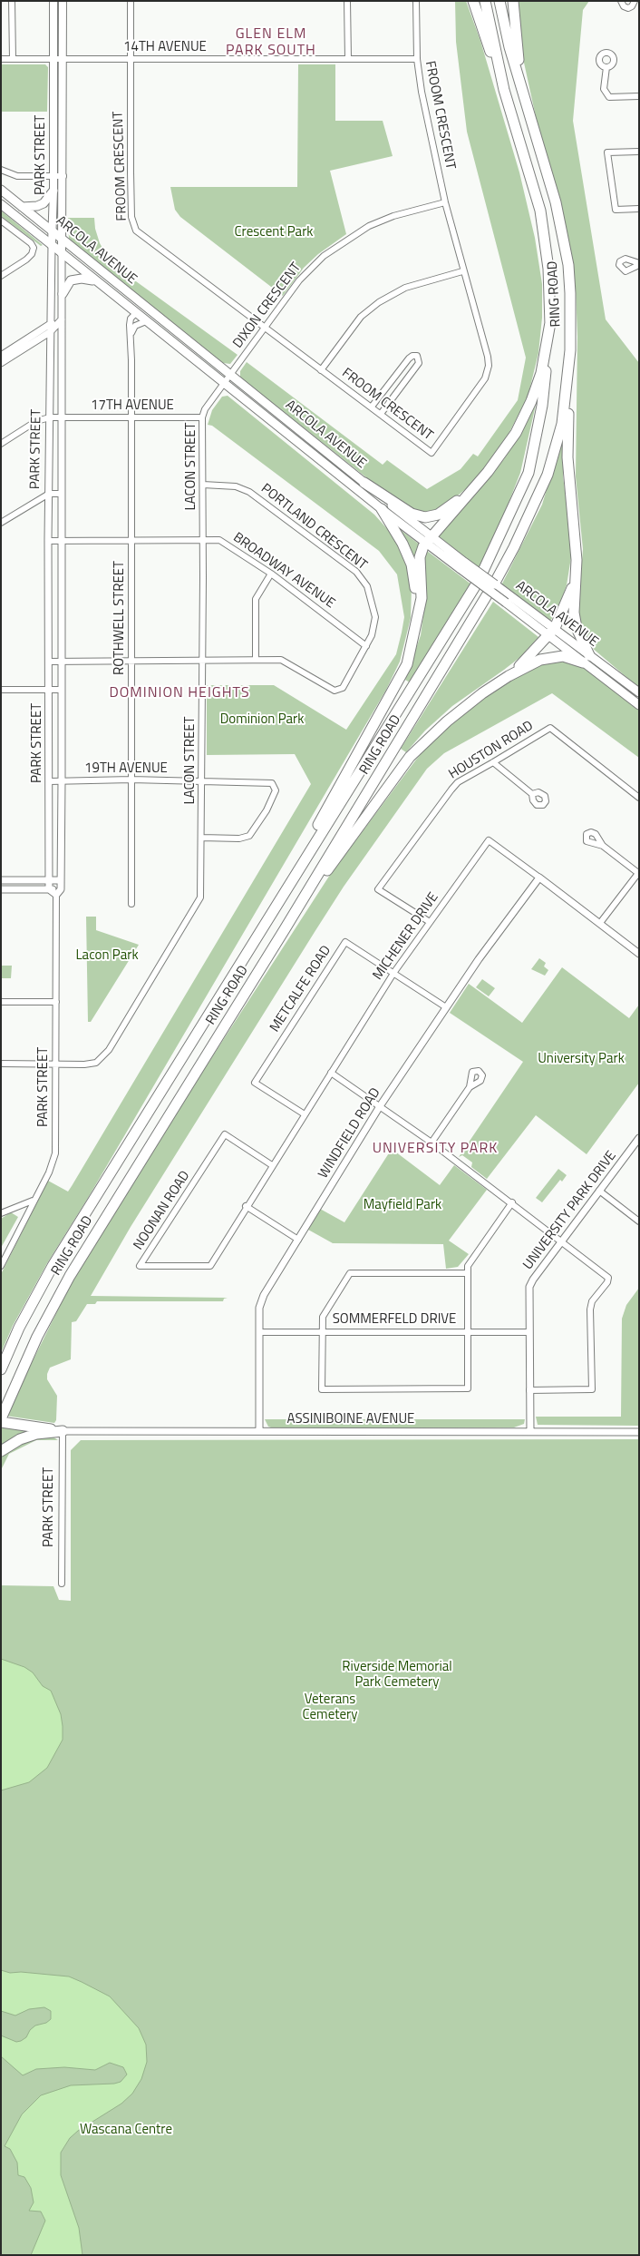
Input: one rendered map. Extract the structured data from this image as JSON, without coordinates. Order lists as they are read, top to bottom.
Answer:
{
  "streets": {
    "highway": ["RING ROAD"],
    "main road": ["PARK STREET", "ARCOLA AVENUE"],
    "street": [
      "14TH AVENUE",
      "FROOM CRESCENT",
      "DIXON CRESCENT",
      "17TH AVENUE",
      "LACON STREET",
      "PORTLAND CRESCENT",
      "BROADWAY AVENUE",
      "ROTHWELL STREET",
      "HOUSTON ROAD",
      "19TH AVENUE",
      "MICHENER DRIVE",
      "METCALFE ROAD",
      "WINDFIELD ROAD",
      "NOONAN ROAD",
      "UNIVERSITY PARK DRIVE",
      "SOMMERFELD DRIVE",
      "ASSINIBOINE AVENUE"
    ]
  },
  "crossings": [
    ["14TH AVENUE", "FROOM CRESCENT"],
    ["14TH AVENUE", "PARK STREET"],
    ["FROOM CRESCENT", "DIXON CRESCENT"],
    ["PARK STREET", "ARCOLA AVENUE"],
    ["PARK STREET", "17TH AVENUE"],
    ["PARK STREET", "LACON STREET"],
    ["PARK STREET", "PORTLAND CRESCENT"],
    ["PARK STREET", "BROADWAY AVENUE"],
    ["PARK STREET", "19TH AVENUE"],
    ["PARK STREET", "ASSINIBOINE AVENUE"],
    ["ARCOLA AVENUE", "DIXON CRESCENT"],
    ["ARCOLA AVENUE", "LACON STREET"],
    ["ARCOLA AVENUE", "ROTHWELL STREET"],
    ["DIXON CRESCENT", "LACON STREET"],
    ["17TH AVENUE", "LACON STREET"],
    ["17TH AVENUE", "ROTHWELL STREET"],
    ["LACON STREET", "PORTLAND CRESCENT"],
    ["LACON STREET", "BROADWAY AVENUE"],
    ["LACON STREET", "19TH AVENUE"],
    ["PORTLAND CRESCENT", "BROADWAY AVENUE"],
    ["PORTLAND CRESCENT", "ROTHWELL STREET"],
    ["BROADWAY AVENUE", "ROTHWELL STREET"],
    ["ROTHWELL STREET", "19TH AVENUE"],
    ["HOUSTON ROAD", "MICHENER DRIVE"],
    ["MICHENER DRIVE", "METCALFE ROAD"],
    ["MICHENER DRIVE", "WINDFIELD ROAD"],
    ["MICHENER DRIVE", "NOONAN ROAD"],
    ["METCALFE ROAD", "WINDFIELD ROAD"],
    ["WINDFIELD ROAD", "SOMMERFELD DRIVE"],
    ["WINDFIELD ROAD", "ASSINIBOINE AVENUE"],
    ["UNIVERSITY PARK DRIVE", "SOMMERFELD DRIVE"],
    ["UNIVERSITY PARK DRIVE", "ASSINIBOINE AVENUE"]
  ],
  "districts": ["GLEN ELM PARK SOUTH", "DOMINION HEIGHTS", "UNIVERSITY PARK"],
  "parks": [
    "Crescent Park",
    "Dominion Park",
    "Lacon Park",
    "University Park",
    "Mayfield Park",
    "Riverside Memorial Park Cemetery",
    "Veterans Cemetery",
    "Wascana Centre"
  ]
}
